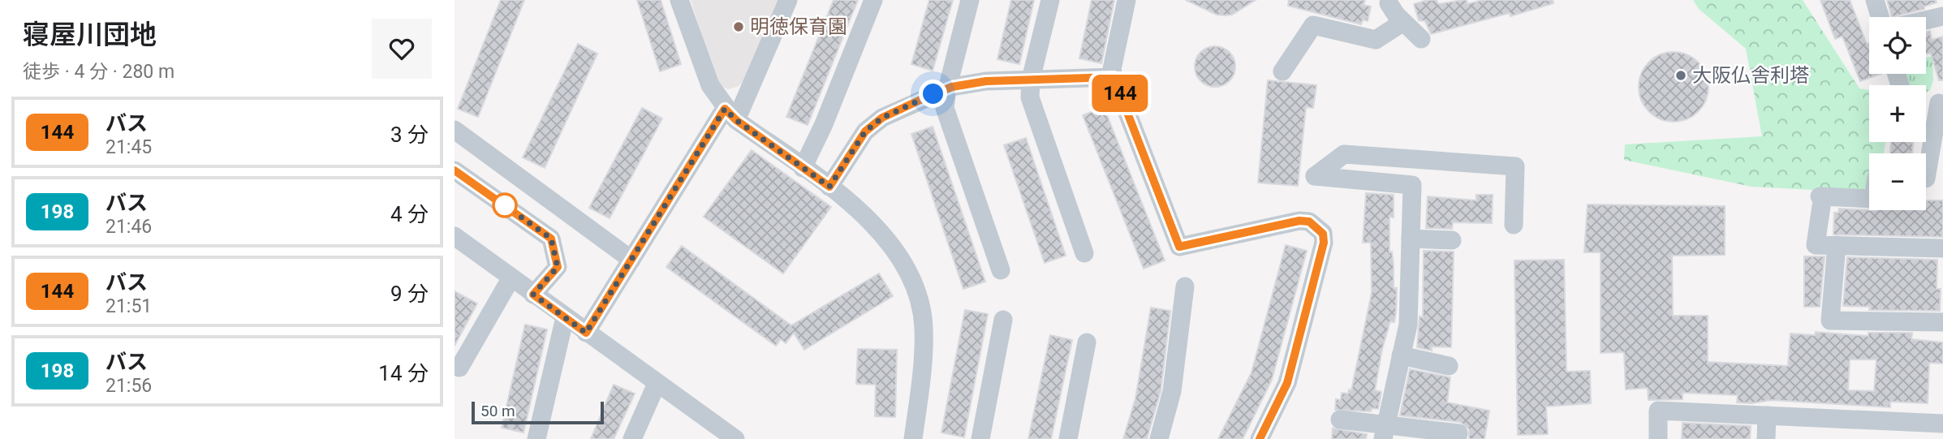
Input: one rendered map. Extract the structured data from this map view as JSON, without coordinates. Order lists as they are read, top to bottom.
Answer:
{
  "places": ["明徳保育園", "大阪仏舎利塔"],
  "lines": ["bus line 144"],
  "scale_bar": "50 m",
  "page": {
    "heading": ["寝屋川団地", "徒歩 · 4 分 · 280 m"],
    "on_map": "144",
    "map_buttons": ["+", "−"],
    "list": [
      {
        "mark": "144",
        "name": "バス",
        "note": "21:45",
        "value": "3 分"
      },
      {
        "mark": "198",
        "name": "バス",
        "note": "21:46",
        "value": "4 分"
      },
      {
        "mark": "144",
        "name": "バス",
        "note": "21:51",
        "value": "9 分"
      },
      {
        "mark": "198",
        "name": "バス",
        "note": "21:56",
        "value": "14 分"
      }
    ],
    "scale": "50 m"
  }
}
